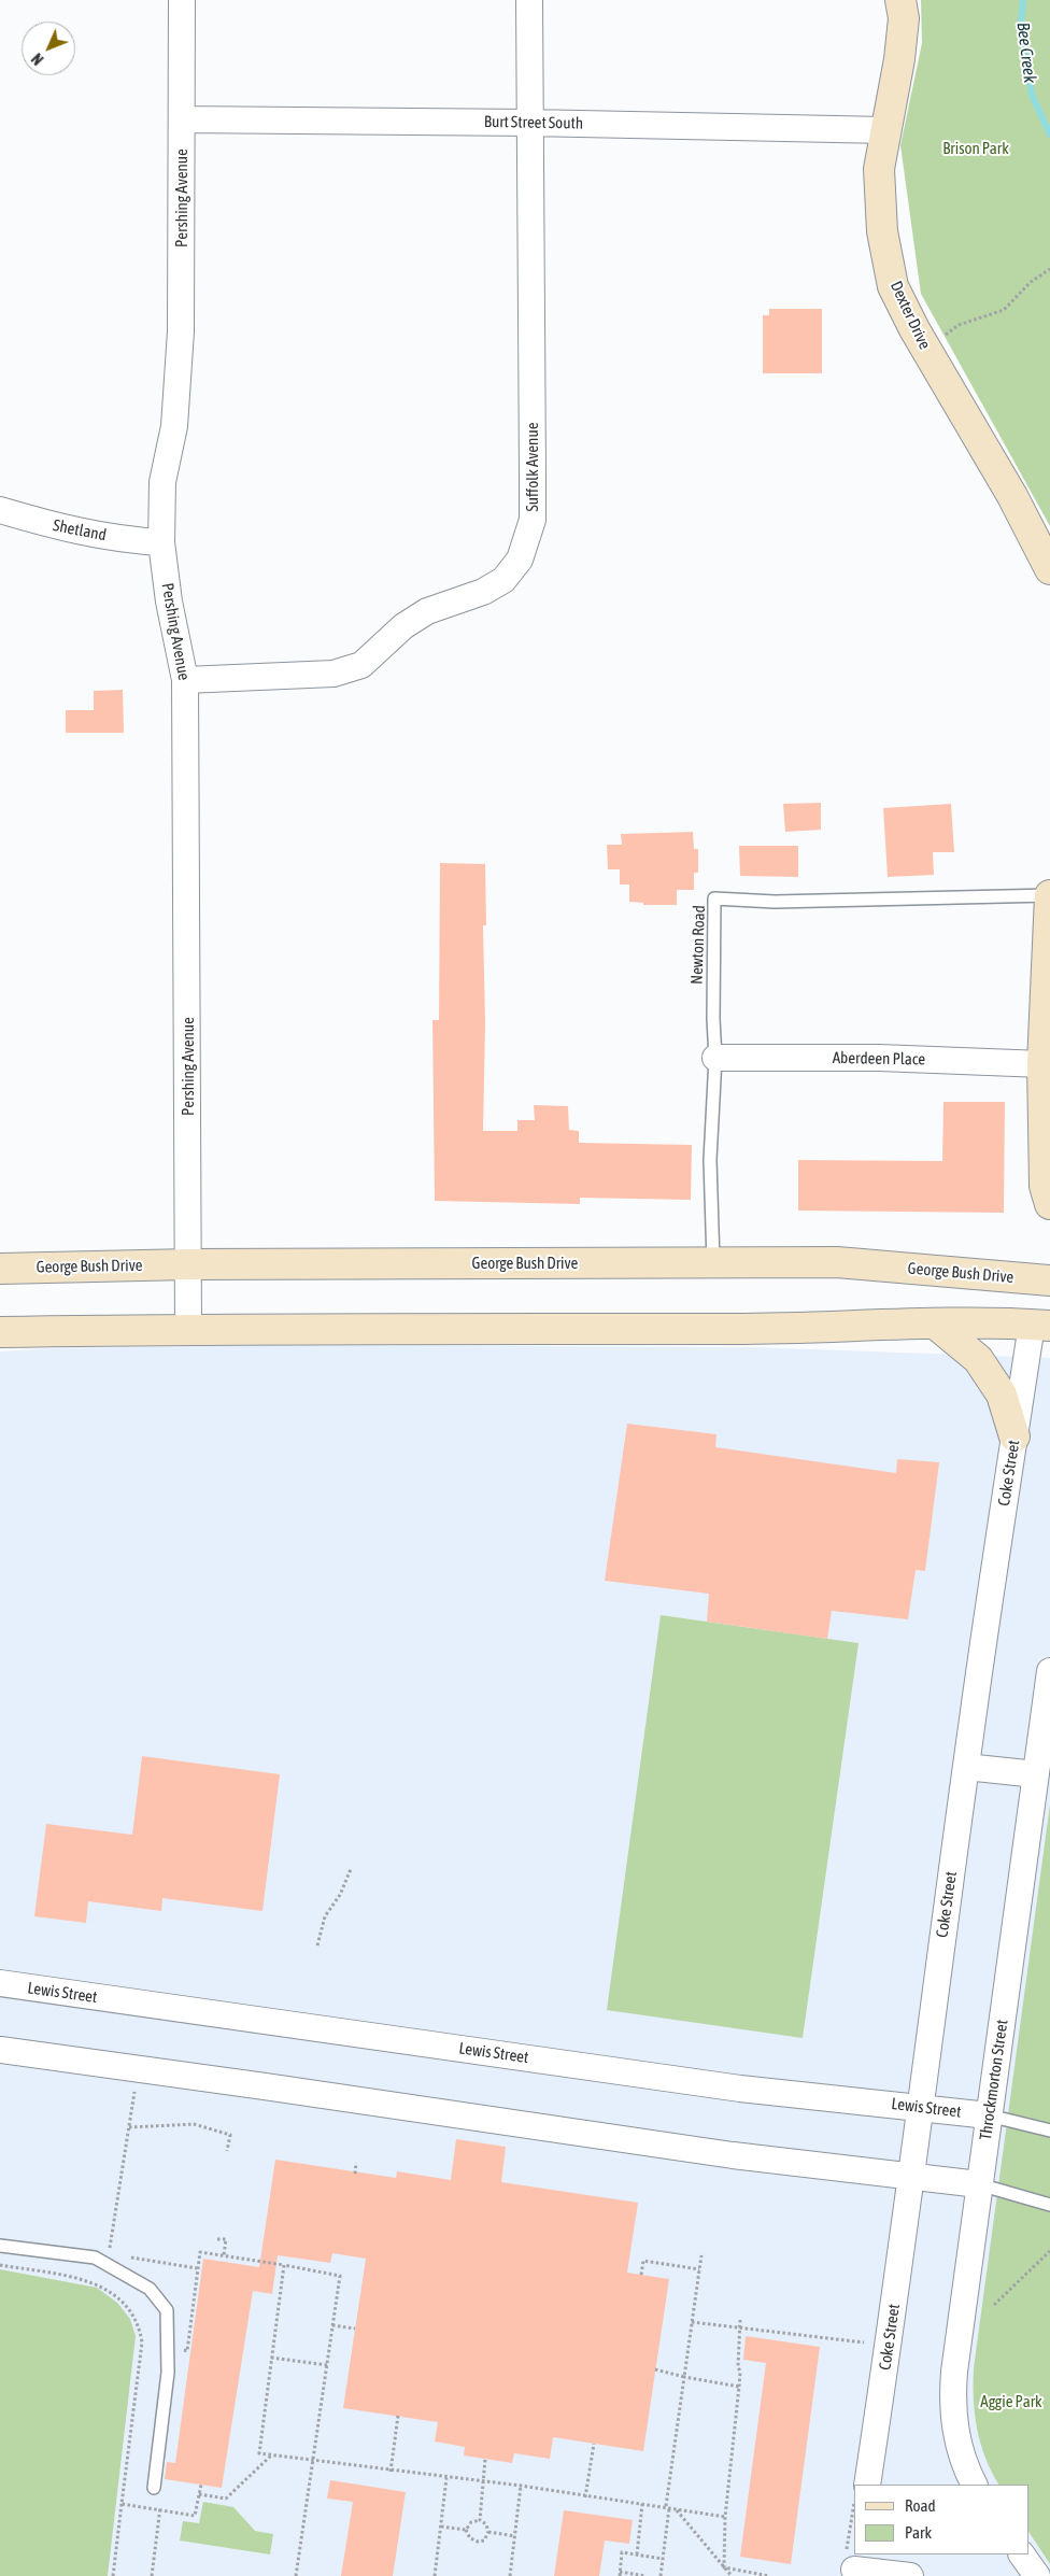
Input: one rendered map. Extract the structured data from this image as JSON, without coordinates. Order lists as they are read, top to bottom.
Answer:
{
  "streets": {
    "main road": ["Dexter Drive", "George Bush Drive"],
    "street": [
      "Burt Street South",
      "Pershing Avenue",
      "Suffolk Avenue",
      "Shetland",
      "Aberdeen Place",
      "Coke Street",
      "Lewis Street",
      "Throckmorton Street"
    ],
    "lane": ["Newton Road"]
  },
  "crossings": [
    ["Burt Street South", "Pershing Avenue"],
    ["Burt Street South", "Dexter Drive"],
    ["Burt Street South", "Suffolk Avenue"],
    ["Pershing Avenue", "Suffolk Avenue"],
    ["Pershing Avenue", "Shetland"],
    ["Pershing Avenue", "George Bush Drive"],
    ["Newton Road", "Aberdeen Place"],
    ["Newton Road", "George Bush Drive"],
    ["Coke Street", "Lewis Street"],
    ["Lewis Street", "Throckmorton Street"]
  ],
  "water": ["Bee Creek"],
  "parks": ["Brison Park", "Aggie Park"],
  "legend": ["Road", "Park"],
  "north": "bottom left"
}
